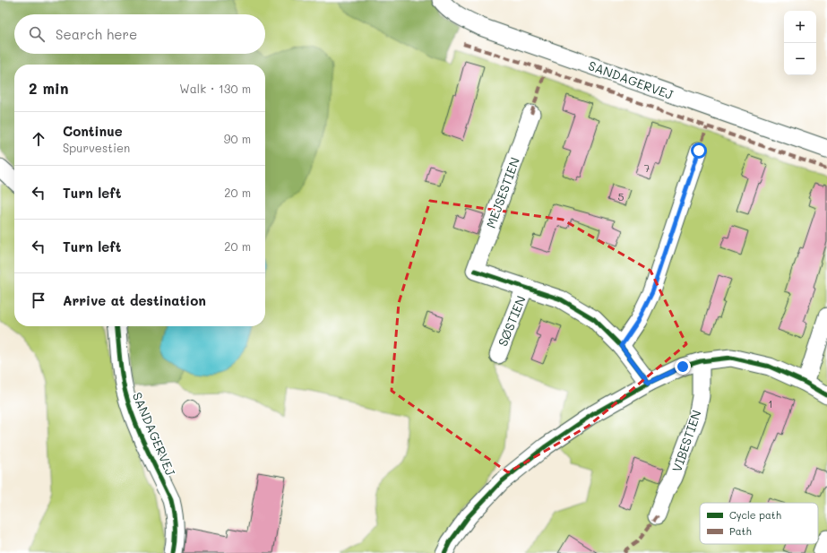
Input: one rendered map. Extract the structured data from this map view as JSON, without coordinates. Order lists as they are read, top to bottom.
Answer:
{
  "streets": {
    "street": [
      "SANDAGERVEJ",
      "MEJSESTIEN",
      "SØSTIEN",
      "VIBESTIEN"
    ]
  },
  "crossings": [
    ["MEJSESTIEN", "SØSTIEN"]
  ],
  "house_numbers": ["7", "5", "1"],
  "legend": ["Cycle path", "Path"],
  "page": {
    "map_buttons": ["+", "−"],
    "search": "Search here",
    "heading": ["2 min", "Walk · 130 m"],
    "list": [
      ["Continue", "Spurvestien", "90 m"],
      ["Turn left", "20 m"],
      ["Turn left", "20 m"],
      "Arrive at destination"
    ]
  }
}
